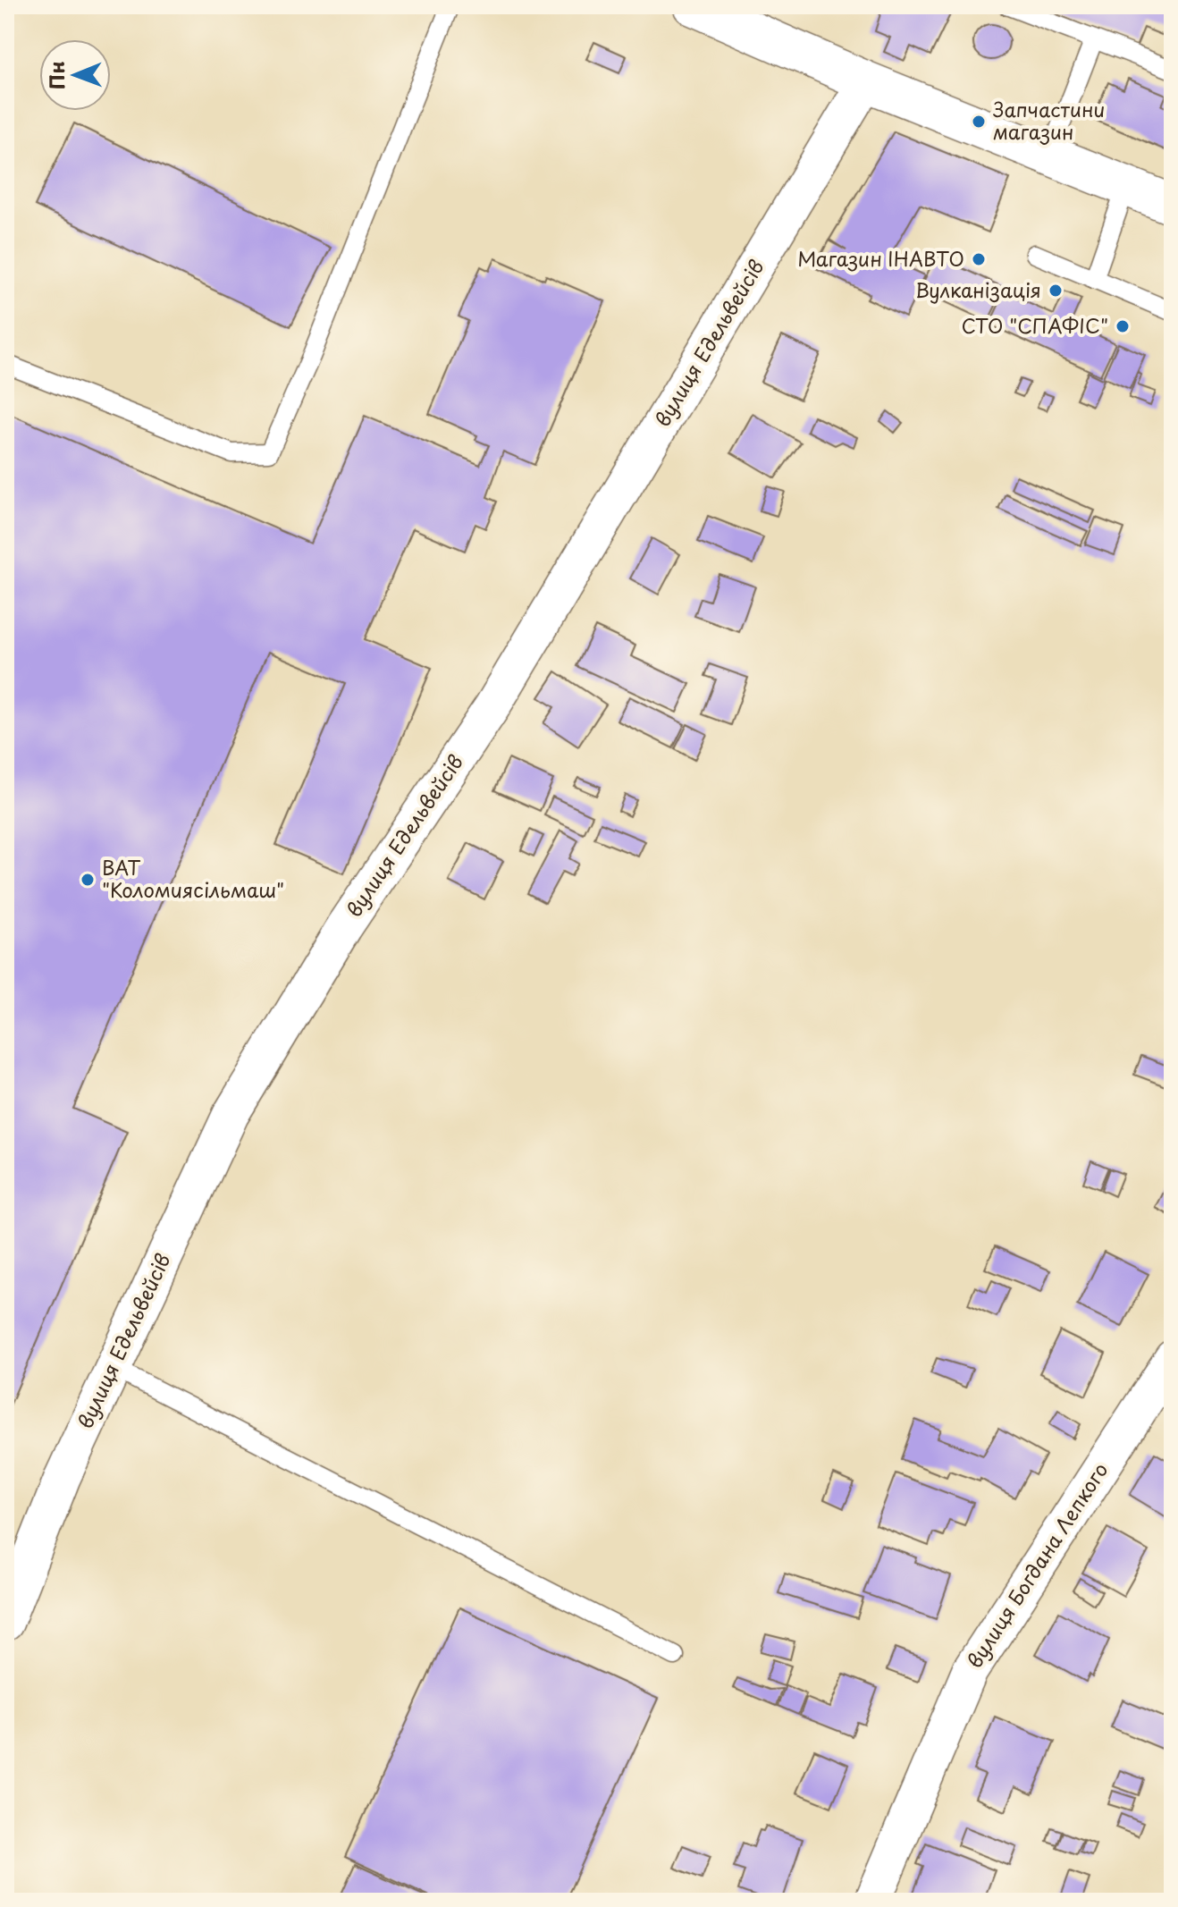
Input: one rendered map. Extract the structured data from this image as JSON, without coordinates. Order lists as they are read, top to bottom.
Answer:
{
  "streets": {
    "street": ["вулиця Едельвейсів", "вулиця Богдана Лепкого"]
  },
  "places": [
    "Запчастини магазин",
    "Магазин ІНАВТО",
    "Вулканізація",
    "СТО \"СПАФІС\"",
    "ВАТ \"Коломиясільмаш\""
  ],
  "north": "left"
}
